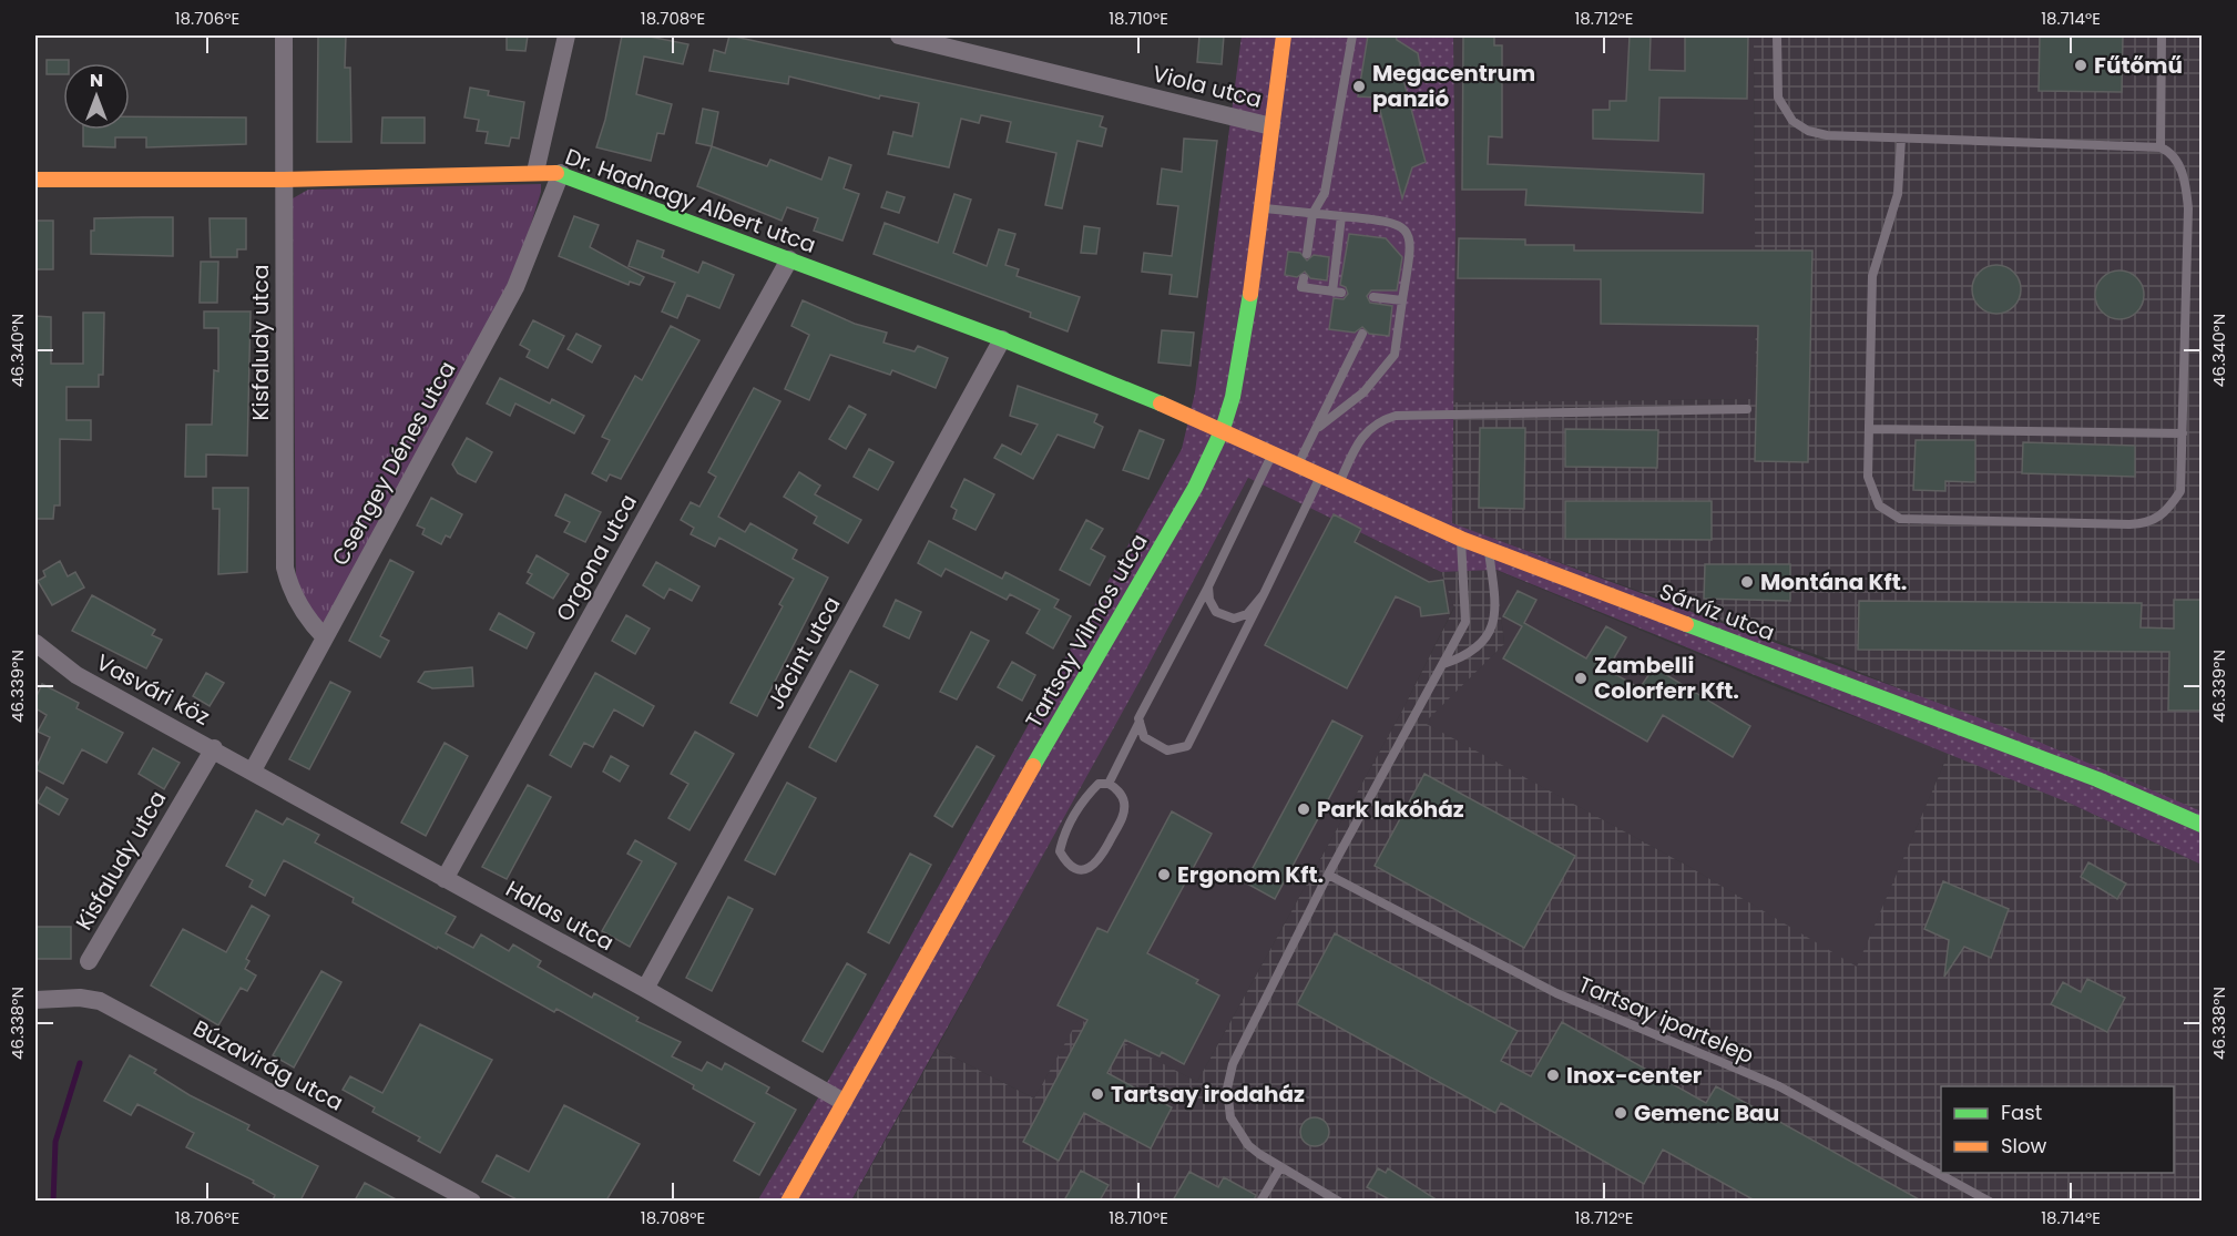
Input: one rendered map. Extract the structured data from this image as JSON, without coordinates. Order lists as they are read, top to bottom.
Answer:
{
  "streets": {
    "street": [
      "Viola utca",
      "Dr. Hadnagy Albert utca",
      "Kisfaludy utca",
      "Csengey Dénes utca",
      "Orgona utca",
      "Sárvíz utca",
      "Tartsay Vilmos utca",
      "Jácint utca",
      "Vasvári köz",
      "Halas utca",
      "Búzavirág utca"
    ],
    "lane": ["Tartsay ipartelep"]
  },
  "crossings": [
    ["Viola utca", "Tartsay Vilmos utca"],
    ["Dr. Hadnagy Albert utca", "Kisfaludy utca"],
    ["Dr. Hadnagy Albert utca", "Csengey Dénes utca"],
    ["Dr. Hadnagy Albert utca", "Orgona utca"],
    ["Dr. Hadnagy Albert utca", "Sárvíz utca"],
    ["Dr. Hadnagy Albert utca", "Tartsay Vilmos utca"],
    ["Dr. Hadnagy Albert utca", "Jácint utca"],
    ["Kisfaludy utca", "Csengey Dénes utca"],
    ["Kisfaludy utca", "Vasvári köz"],
    ["Csengey Dénes utca", "Vasvári köz"],
    ["Csengey Dénes utca", "Halas utca"],
    ["Orgona utca", "Halas utca"],
    ["Sárvíz utca", "Tartsay Vilmos utca"],
    ["Tartsay Vilmos utca", "Halas utca"],
    ["Jácint utca", "Halas utca"],
    ["Vasvári köz", "Halas utca"]
  ],
  "places": [
    "Fűtőmű",
    "Megacentrum panzió",
    "Montána Kft.",
    "Zambelli Colorferr Kft.",
    "Park lakóház",
    "Ergonom Kft.",
    "Inox-center",
    "Tartsay irodaház",
    "Gemenc Bau"
  ],
  "legend": ["Fast", "Slow"],
  "north": "top",
  "coordinates": [
    "18.706°E",
    "18.708°E",
    "18.710°E",
    "18.712°E",
    "18.714°E",
    "46.340°N",
    "46.339°N",
    "46.338°N"
  ]
}
